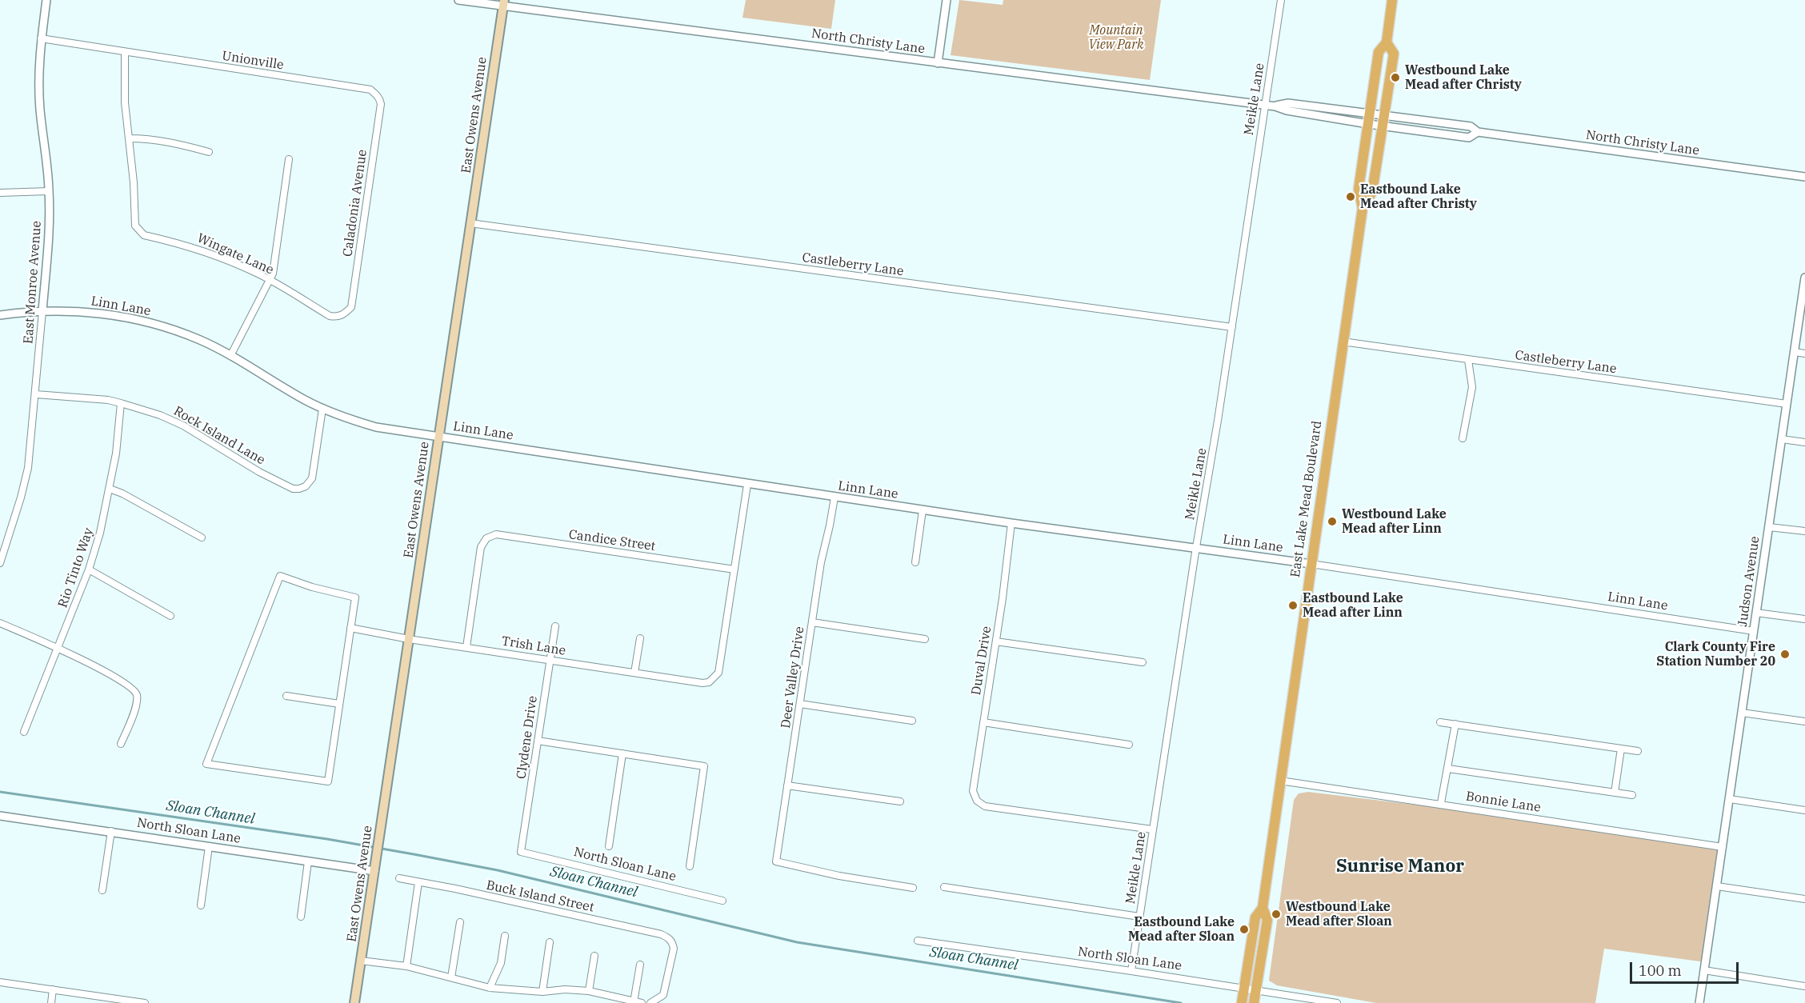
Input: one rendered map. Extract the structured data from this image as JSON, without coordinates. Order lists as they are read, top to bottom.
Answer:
{
  "streets": {
    "main road": ["East Owens Avenue", "East Lake Mead Boulevard"],
    "street": [
      "North Christy Lane",
      "Unionville",
      "Meikle Lane",
      "Caladonia Avenue",
      "Wingate Lane",
      "Castleberry Lane",
      "East Monroe Avenue",
      "Linn Lane",
      "Rock Island Lane",
      "Candice Street",
      "Rio Tinto Way",
      "Judson Avenue",
      "Trish Lane",
      "Duval Drive",
      "Deer Valley Drive",
      "Clydene Drive",
      "Bonnie Lane",
      "North Sloan Lane",
      "Buck Island Street"
    ]
  },
  "crossings": [
    ["North Christy Lane", "Meikle Lane"],
    ["North Christy Lane", "East Owens Avenue"],
    ["North Christy Lane", "East Lake Mead Boulevard"],
    ["Unionville", "Caladonia Avenue"],
    ["Unionville", "East Monroe Avenue"],
    ["Meikle Lane", "Castleberry Lane"],
    ["Meikle Lane", "Linn Lane"],
    ["Meikle Lane", "Duval Drive"],
    ["Meikle Lane", "North Sloan Lane"],
    ["East Owens Avenue", "Castleberry Lane"],
    ["East Owens Avenue", "Linn Lane"],
    ["East Owens Avenue", "Trish Lane"],
    ["East Owens Avenue", "North Sloan Lane"],
    ["Caladonia Avenue", "Wingate Lane"],
    ["Castleberry Lane", "East Lake Mead Boulevard"],
    ["Castleberry Lane", "Judson Avenue"],
    ["East Monroe Avenue", "Linn Lane"],
    ["East Monroe Avenue", "Rock Island Lane"],
    ["Linn Lane", "Rock Island Lane"],
    ["Linn Lane", "East Lake Mead Boulevard"],
    ["Linn Lane", "Judson Avenue"],
    ["Linn Lane", "Duval Drive"],
    ["Linn Lane", "Deer Valley Drive"],
    ["Rock Island Lane", "Rio Tinto Way"],
    ["East Lake Mead Boulevard", "Bonnie Lane"],
    ["East Lake Mead Boulevard", "North Sloan Lane"],
    ["Candice Street", "Trish Lane"],
    ["Judson Avenue", "Bonnie Lane"],
    ["Trish Lane", "Clydene Drive"],
    ["Clydene Drive", "North Sloan Lane"]
  ],
  "districts": ["Sunrise Manor"],
  "water": ["Sloan Channel"],
  "parks": ["Mountain View Park"],
  "places": [
    "Westbound Lake Mead after Christy",
    "Eastbound Lake Mead after Christy",
    "Westbound Lake Mead after Linn",
    "Eastbound Lake Mead after Linn",
    "Clark County Fire Station Number 20",
    "Westbound Lake Mead after Sloan",
    "Eastbound Lake Mead after Sloan"
  ],
  "scale_bar": "100 m"
}
